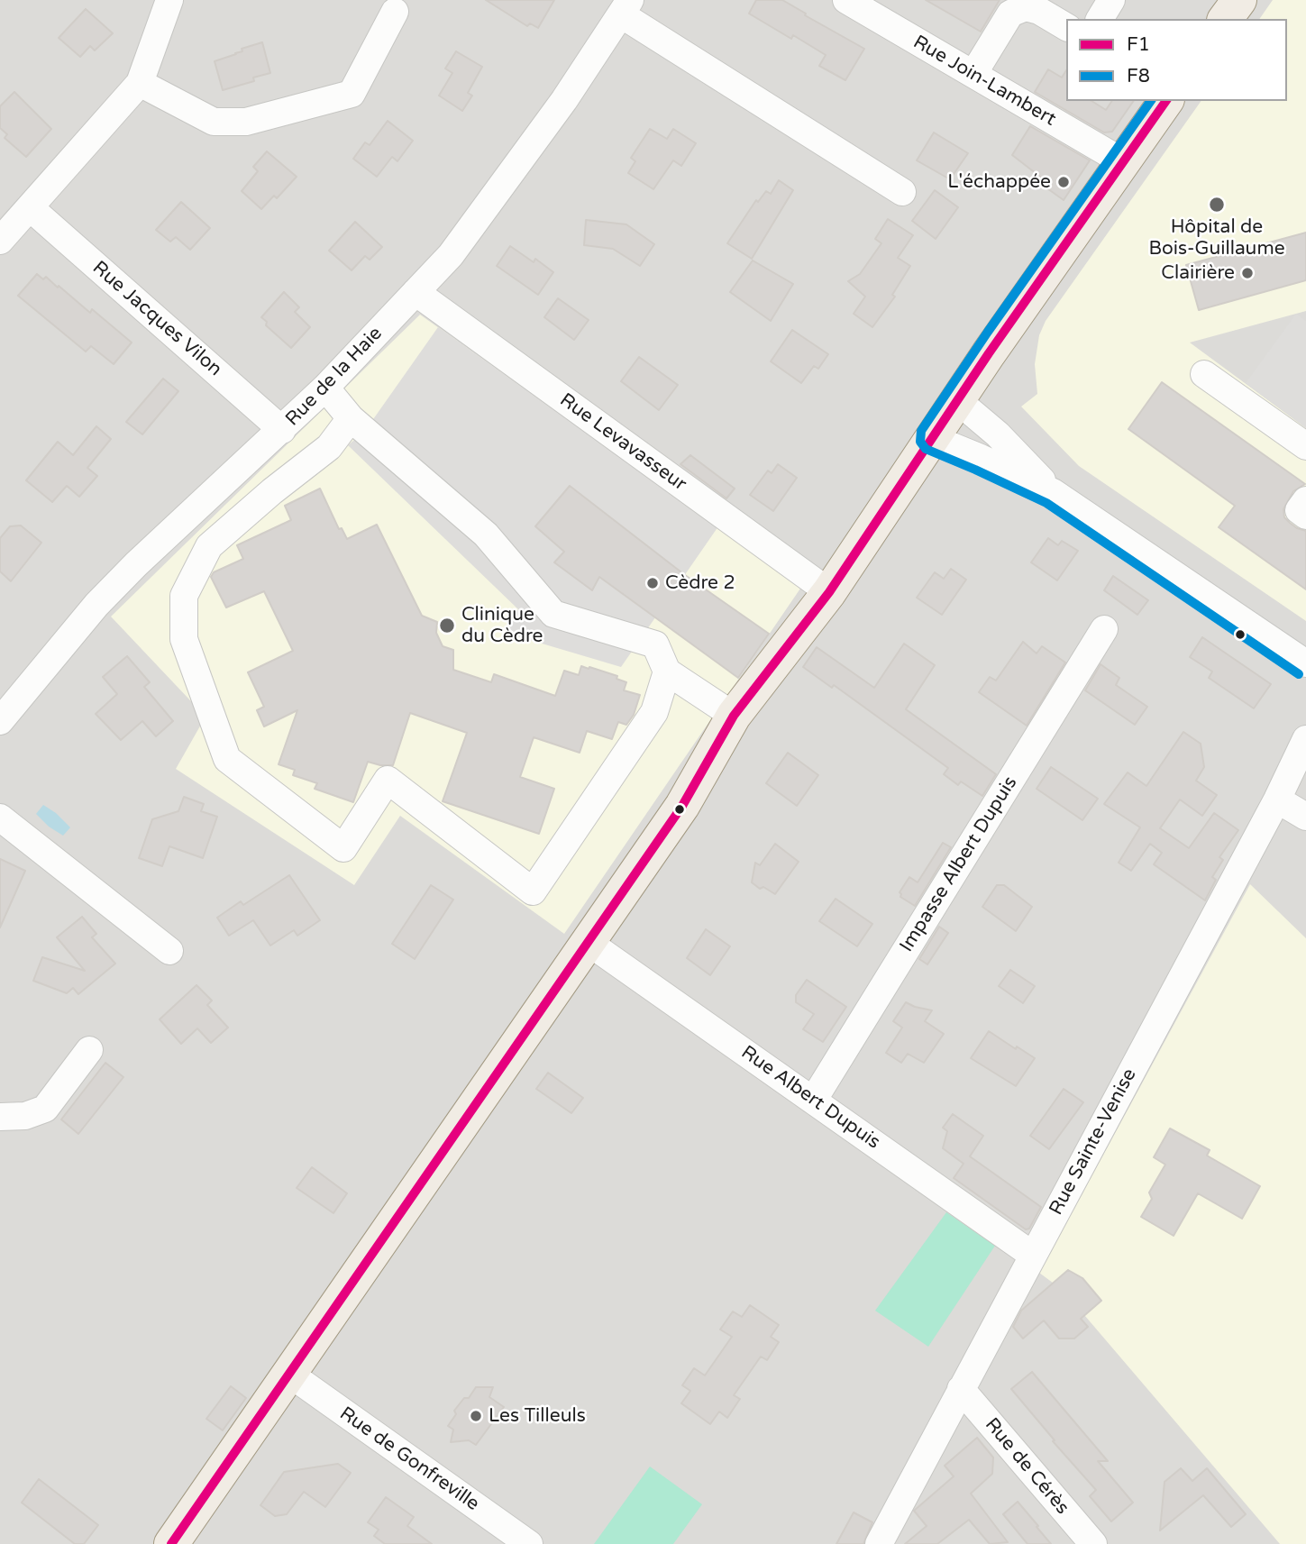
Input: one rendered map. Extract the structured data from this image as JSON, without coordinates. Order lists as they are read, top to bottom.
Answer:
{
  "streets": {
    "street": [
      "Rue Join-Lambert",
      "Rue Jacques Vilon",
      "Rue de la Haie",
      "Rue Levavasseur",
      "Impasse Albert Dupuis",
      "Rue Albert Dupuis",
      "Rue Sainte-Venise",
      "Rue de Gonfreville",
      "Rue de Cérès"
    ]
  },
  "crossings": [
    ["Rue Jacques Vilon", "Rue de la Haie"],
    ["Rue de la Haie", "Rue Levavasseur"],
    ["Impasse Albert Dupuis", "Rue Albert Dupuis"],
    ["Rue Albert Dupuis", "Rue Sainte-Venise"],
    ["Rue Sainte-Venise", "Rue de Cérès"]
  ],
  "places": [
    "L'échappée",
    "Hôpital de Bois-Guillaume",
    "Clairière",
    "Cèdre 2",
    "Clinique du Cèdre",
    "Les Tilleuls"
  ],
  "lines": ["transit line F1", "transit line F8"],
  "legend": ["F1", "F8"]
}
